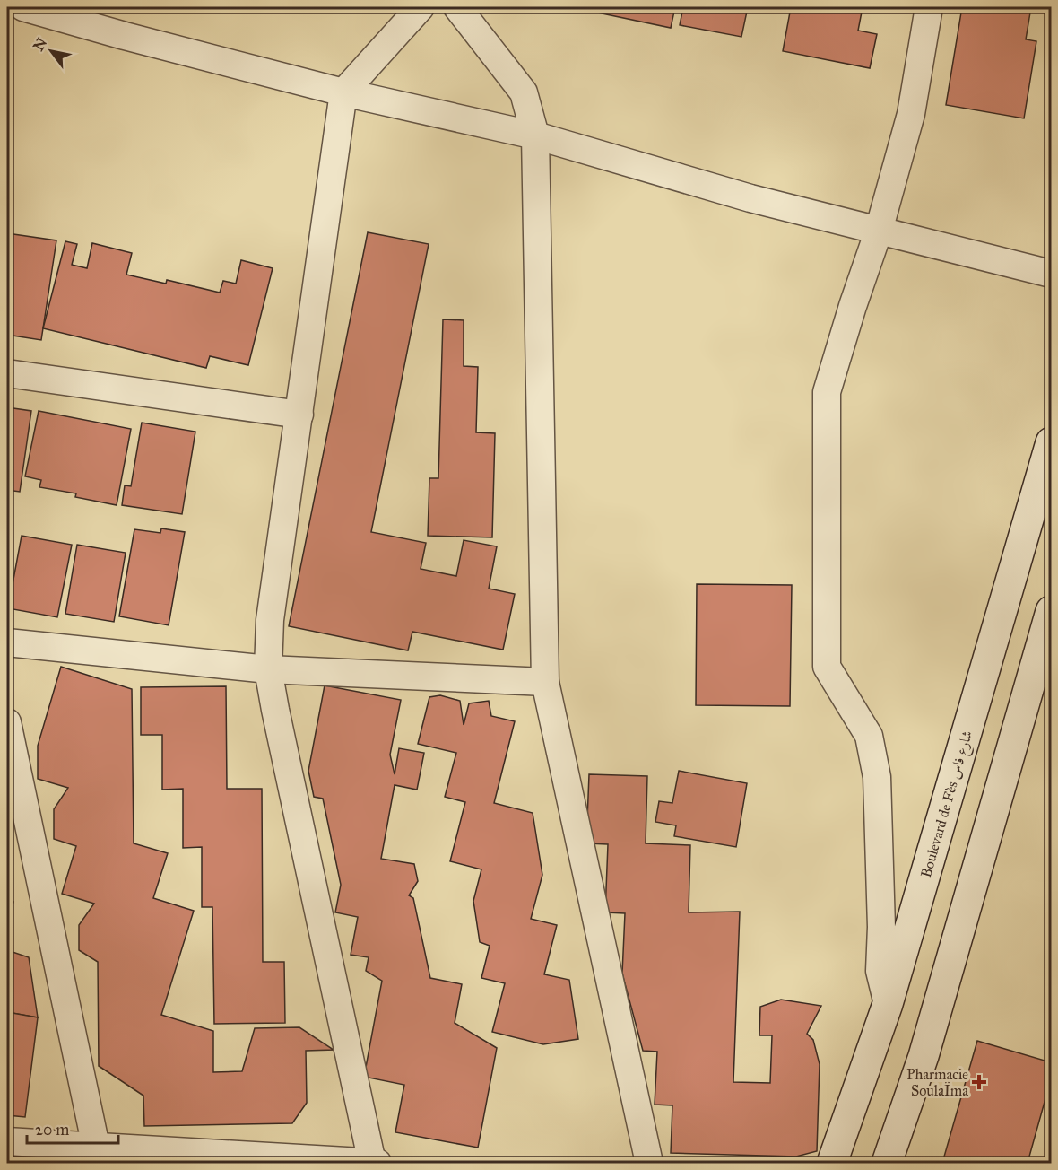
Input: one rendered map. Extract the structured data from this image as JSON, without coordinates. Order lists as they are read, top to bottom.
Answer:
{
  "streets": {
    "main road": ["Boulevard de Fès شارع فاس"]
  },
  "places": {
    "health": ["Pharmacie SoulaÏma"]
  },
  "scale_bar": "20 m",
  "north": "top left"
}
